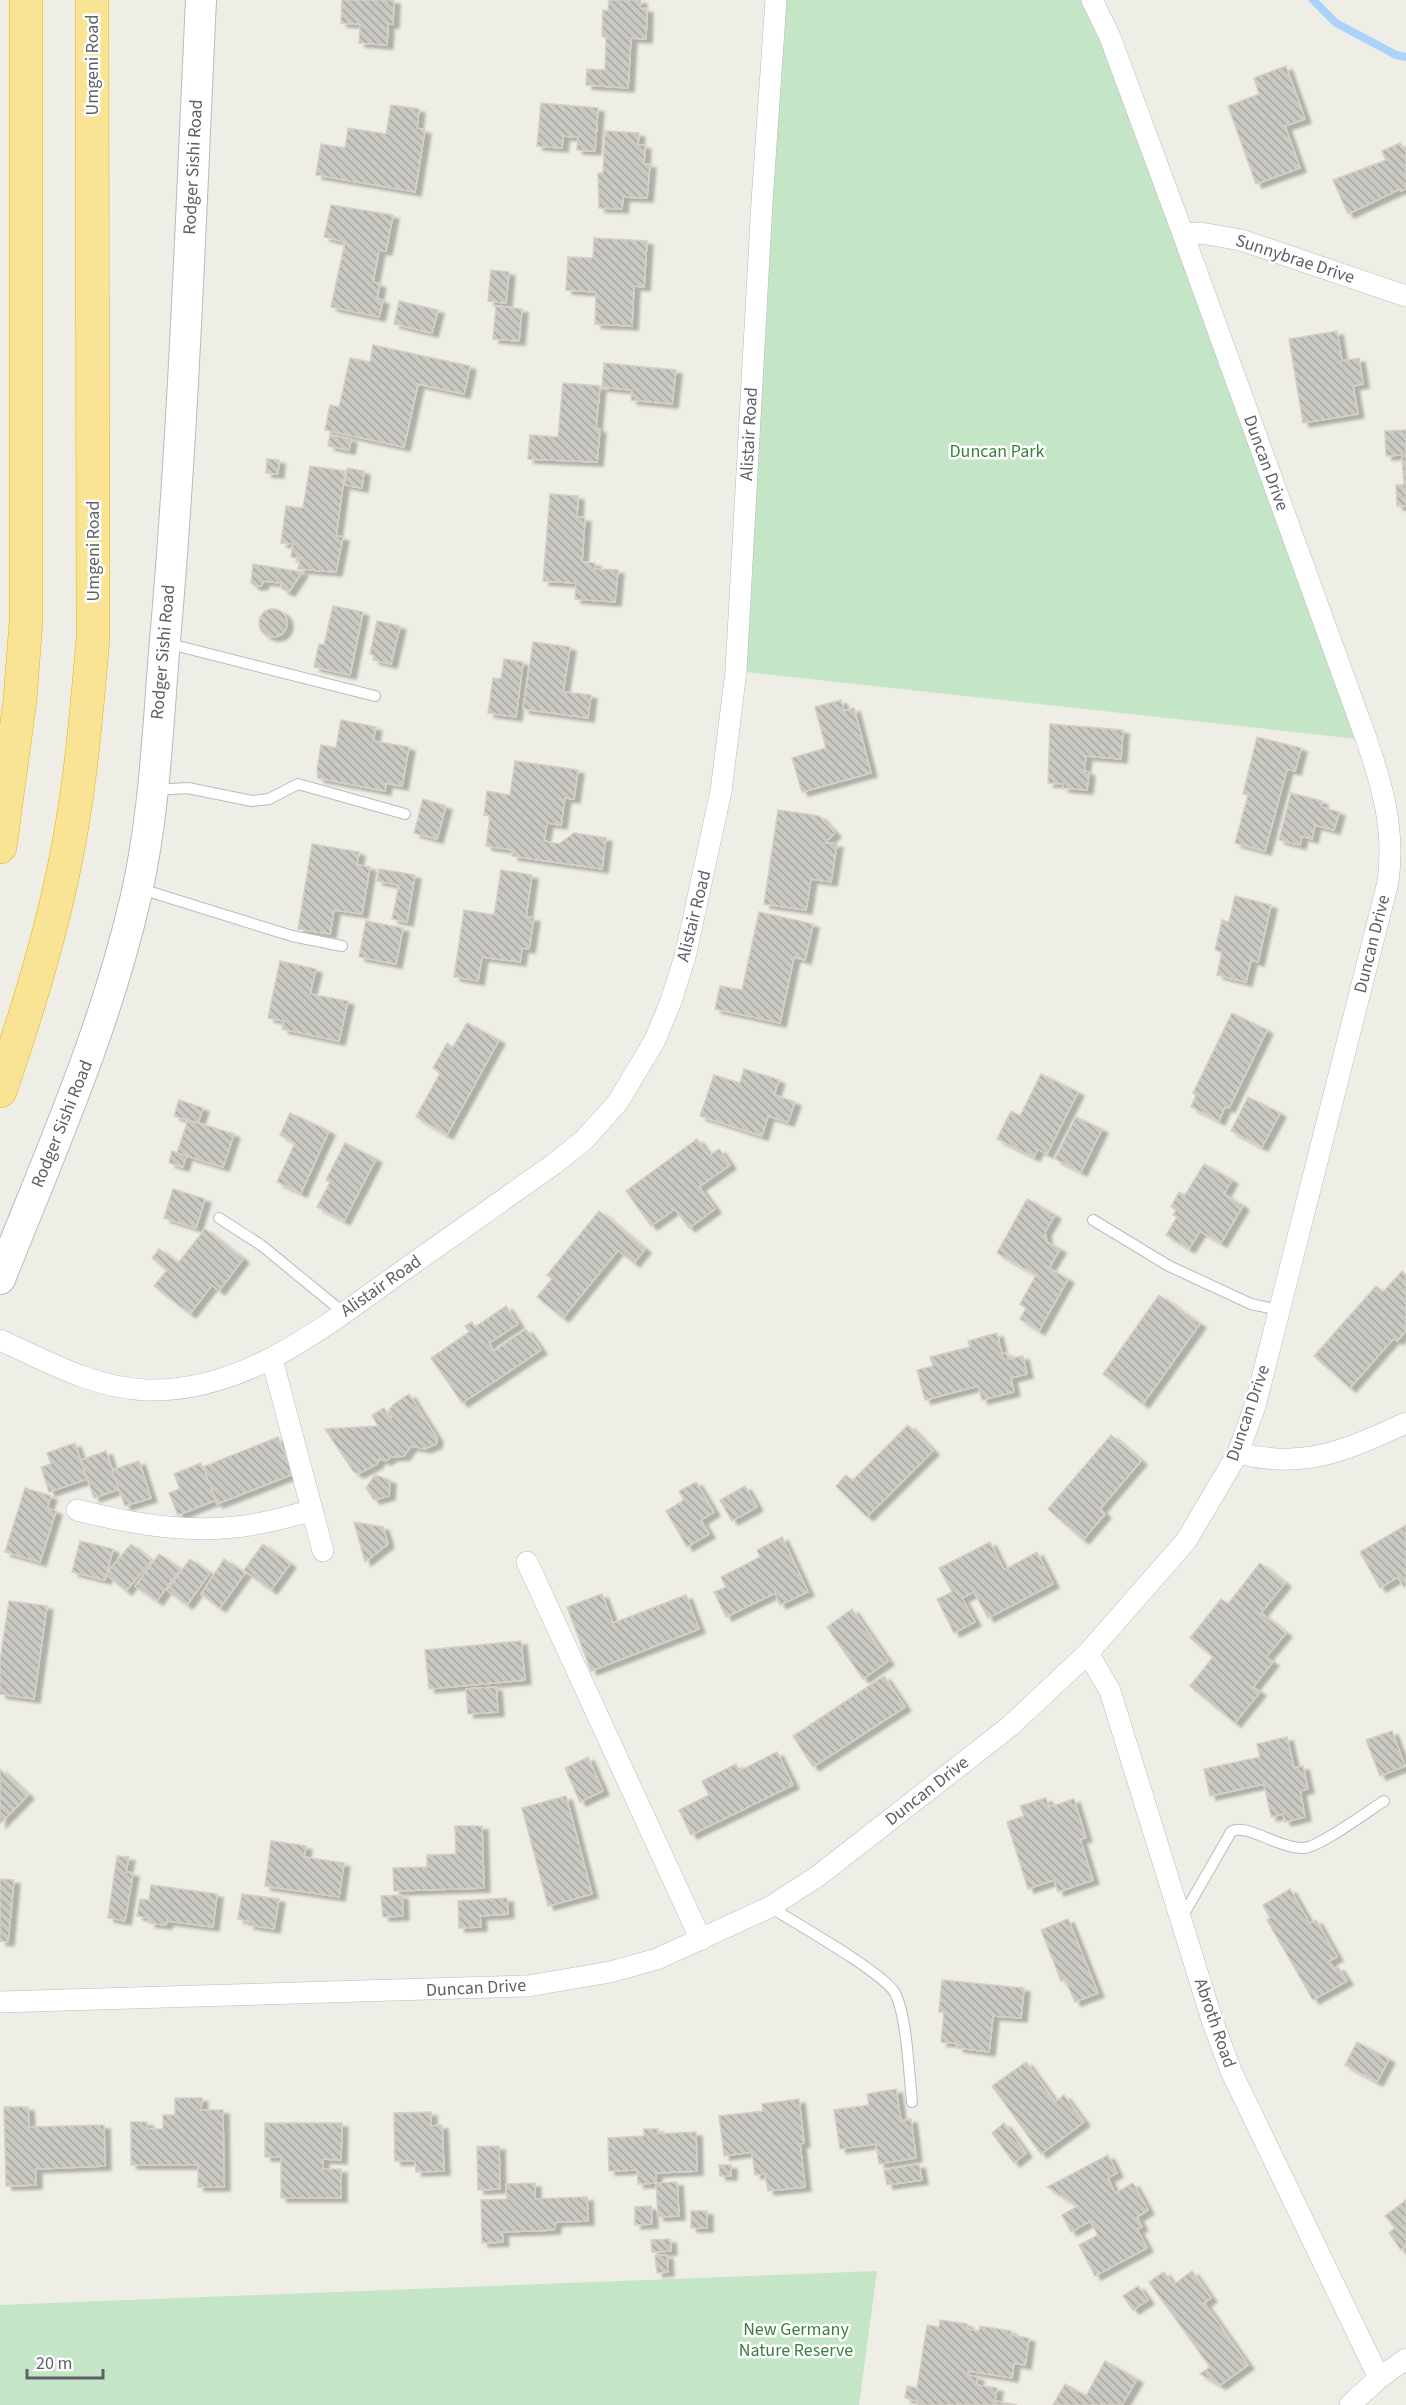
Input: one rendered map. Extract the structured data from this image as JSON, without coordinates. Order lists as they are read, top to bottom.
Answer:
{
  "streets": {
    "highway": ["Umgeni Road"],
    "street": [
      "Rodger Sishi Road",
      "Sunnybrae Drive",
      "Alistair Road",
      "Duncan Drive",
      "Abroth Road"
    ]
  },
  "crossings": [
    ["Sunnybrae Drive", "Duncan Drive"],
    ["Duncan Drive", "Abroth Road"]
  ],
  "parks": ["Duncan Park", "New Germany Nature Reserve"],
  "scale_bar": "20 m"
}
